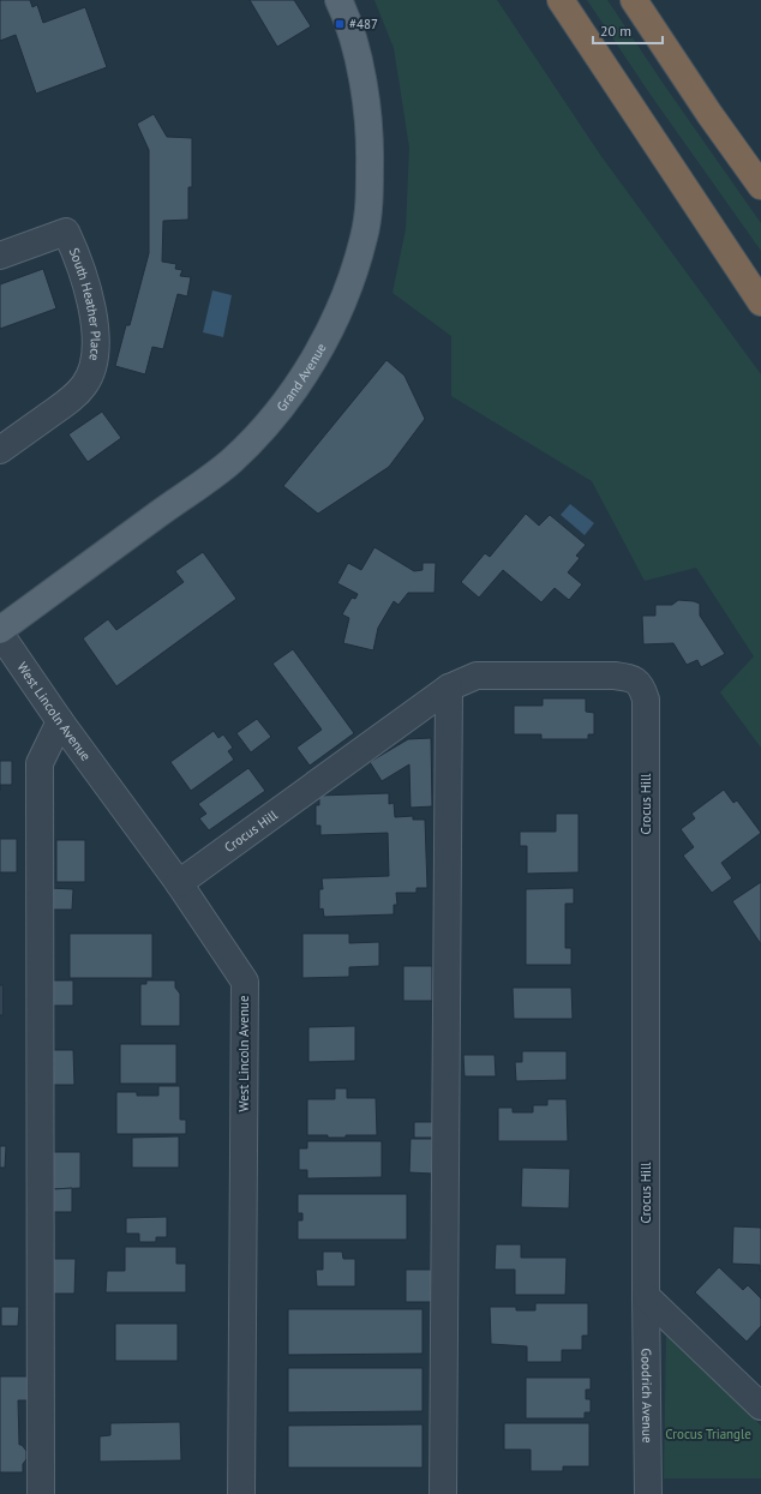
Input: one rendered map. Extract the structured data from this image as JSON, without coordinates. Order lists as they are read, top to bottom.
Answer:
{
  "streets": {
    "main road": ["Grand Avenue"],
    "street": [
      "South Heather Place",
      "West Lincoln Avenue",
      "Crocus Hill",
      "Goodrich Avenue"
    ]
  },
  "crossings": [
    ["Grand Avenue", "West Lincoln Avenue"],
    ["West Lincoln Avenue", "Crocus Hill"],
    ["Crocus Hill", "Goodrich Avenue"]
  ],
  "parks": ["Crocus Triangle"],
  "places": {
    "transit": ["#487"]
  },
  "scale_bar": "20 m"
}
